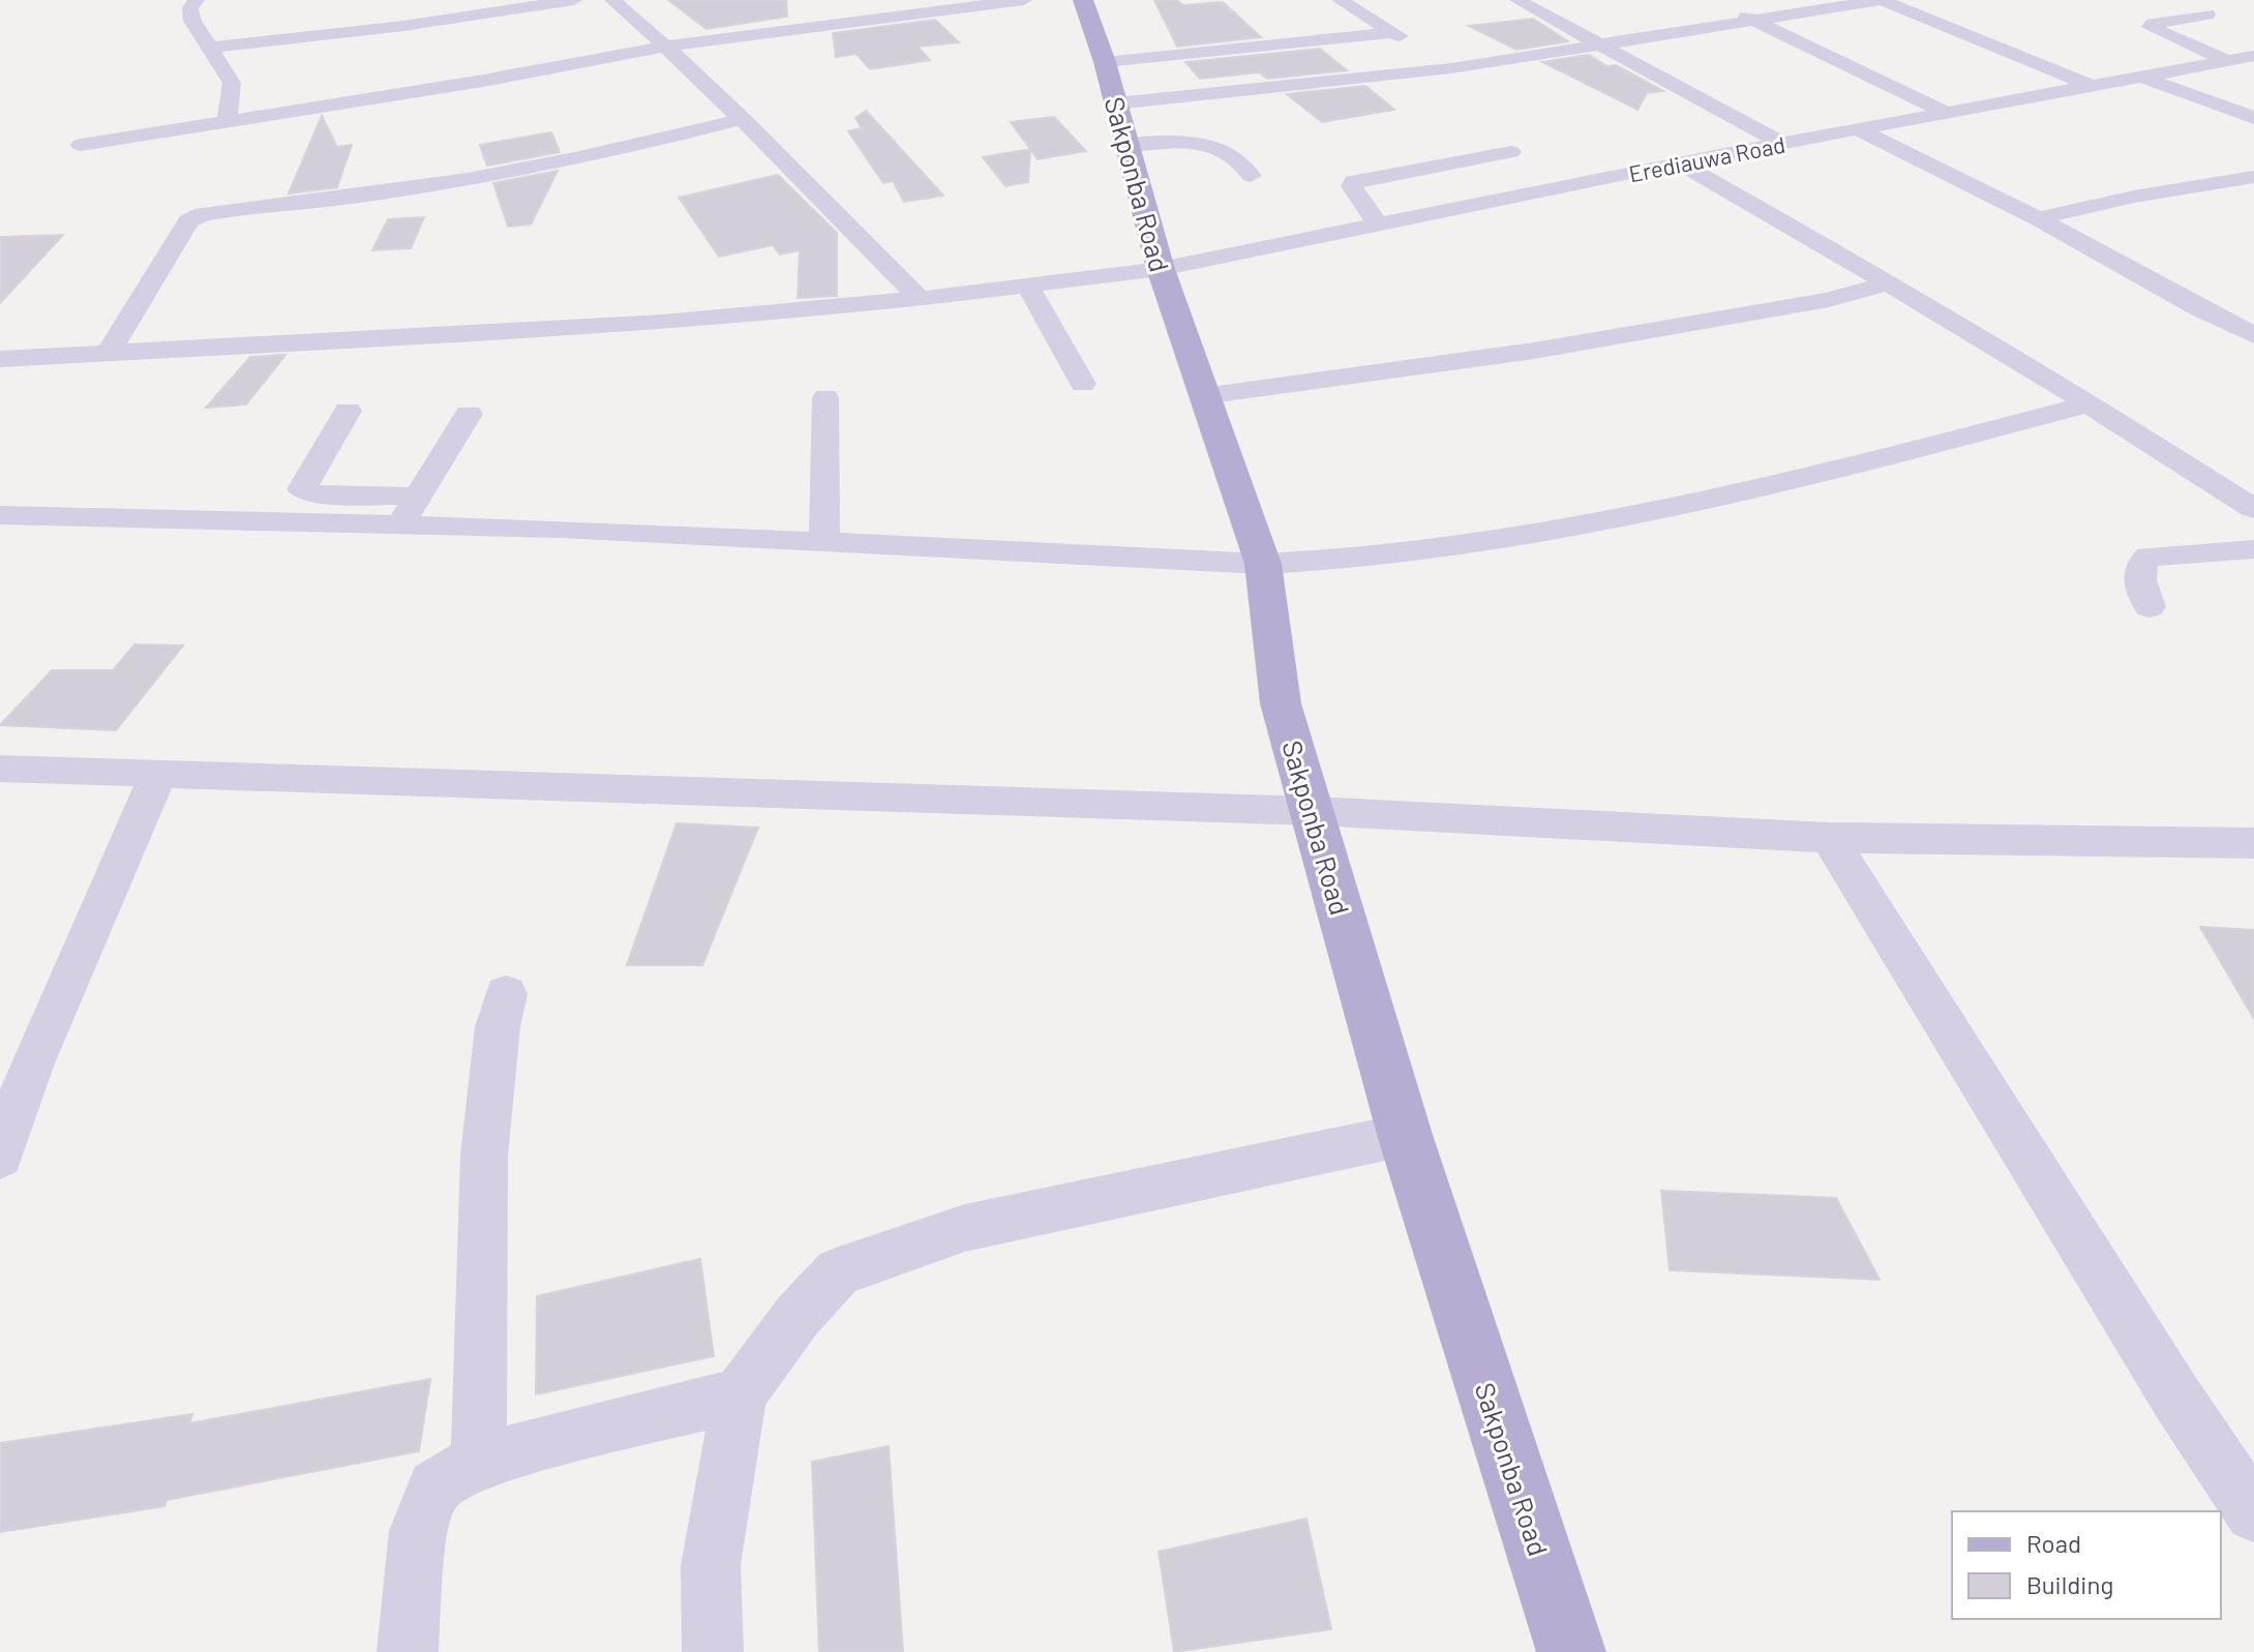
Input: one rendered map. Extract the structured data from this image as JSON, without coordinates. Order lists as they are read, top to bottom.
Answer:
{
  "streets": {
    "main road": ["Sakponba Road"],
    "street": ["Erediauwa Road"]
  },
  "crossings": [
    ["Erediauwa Road", "Sakponba Road"]
  ],
  "legend": ["Road", "Building"]
}
